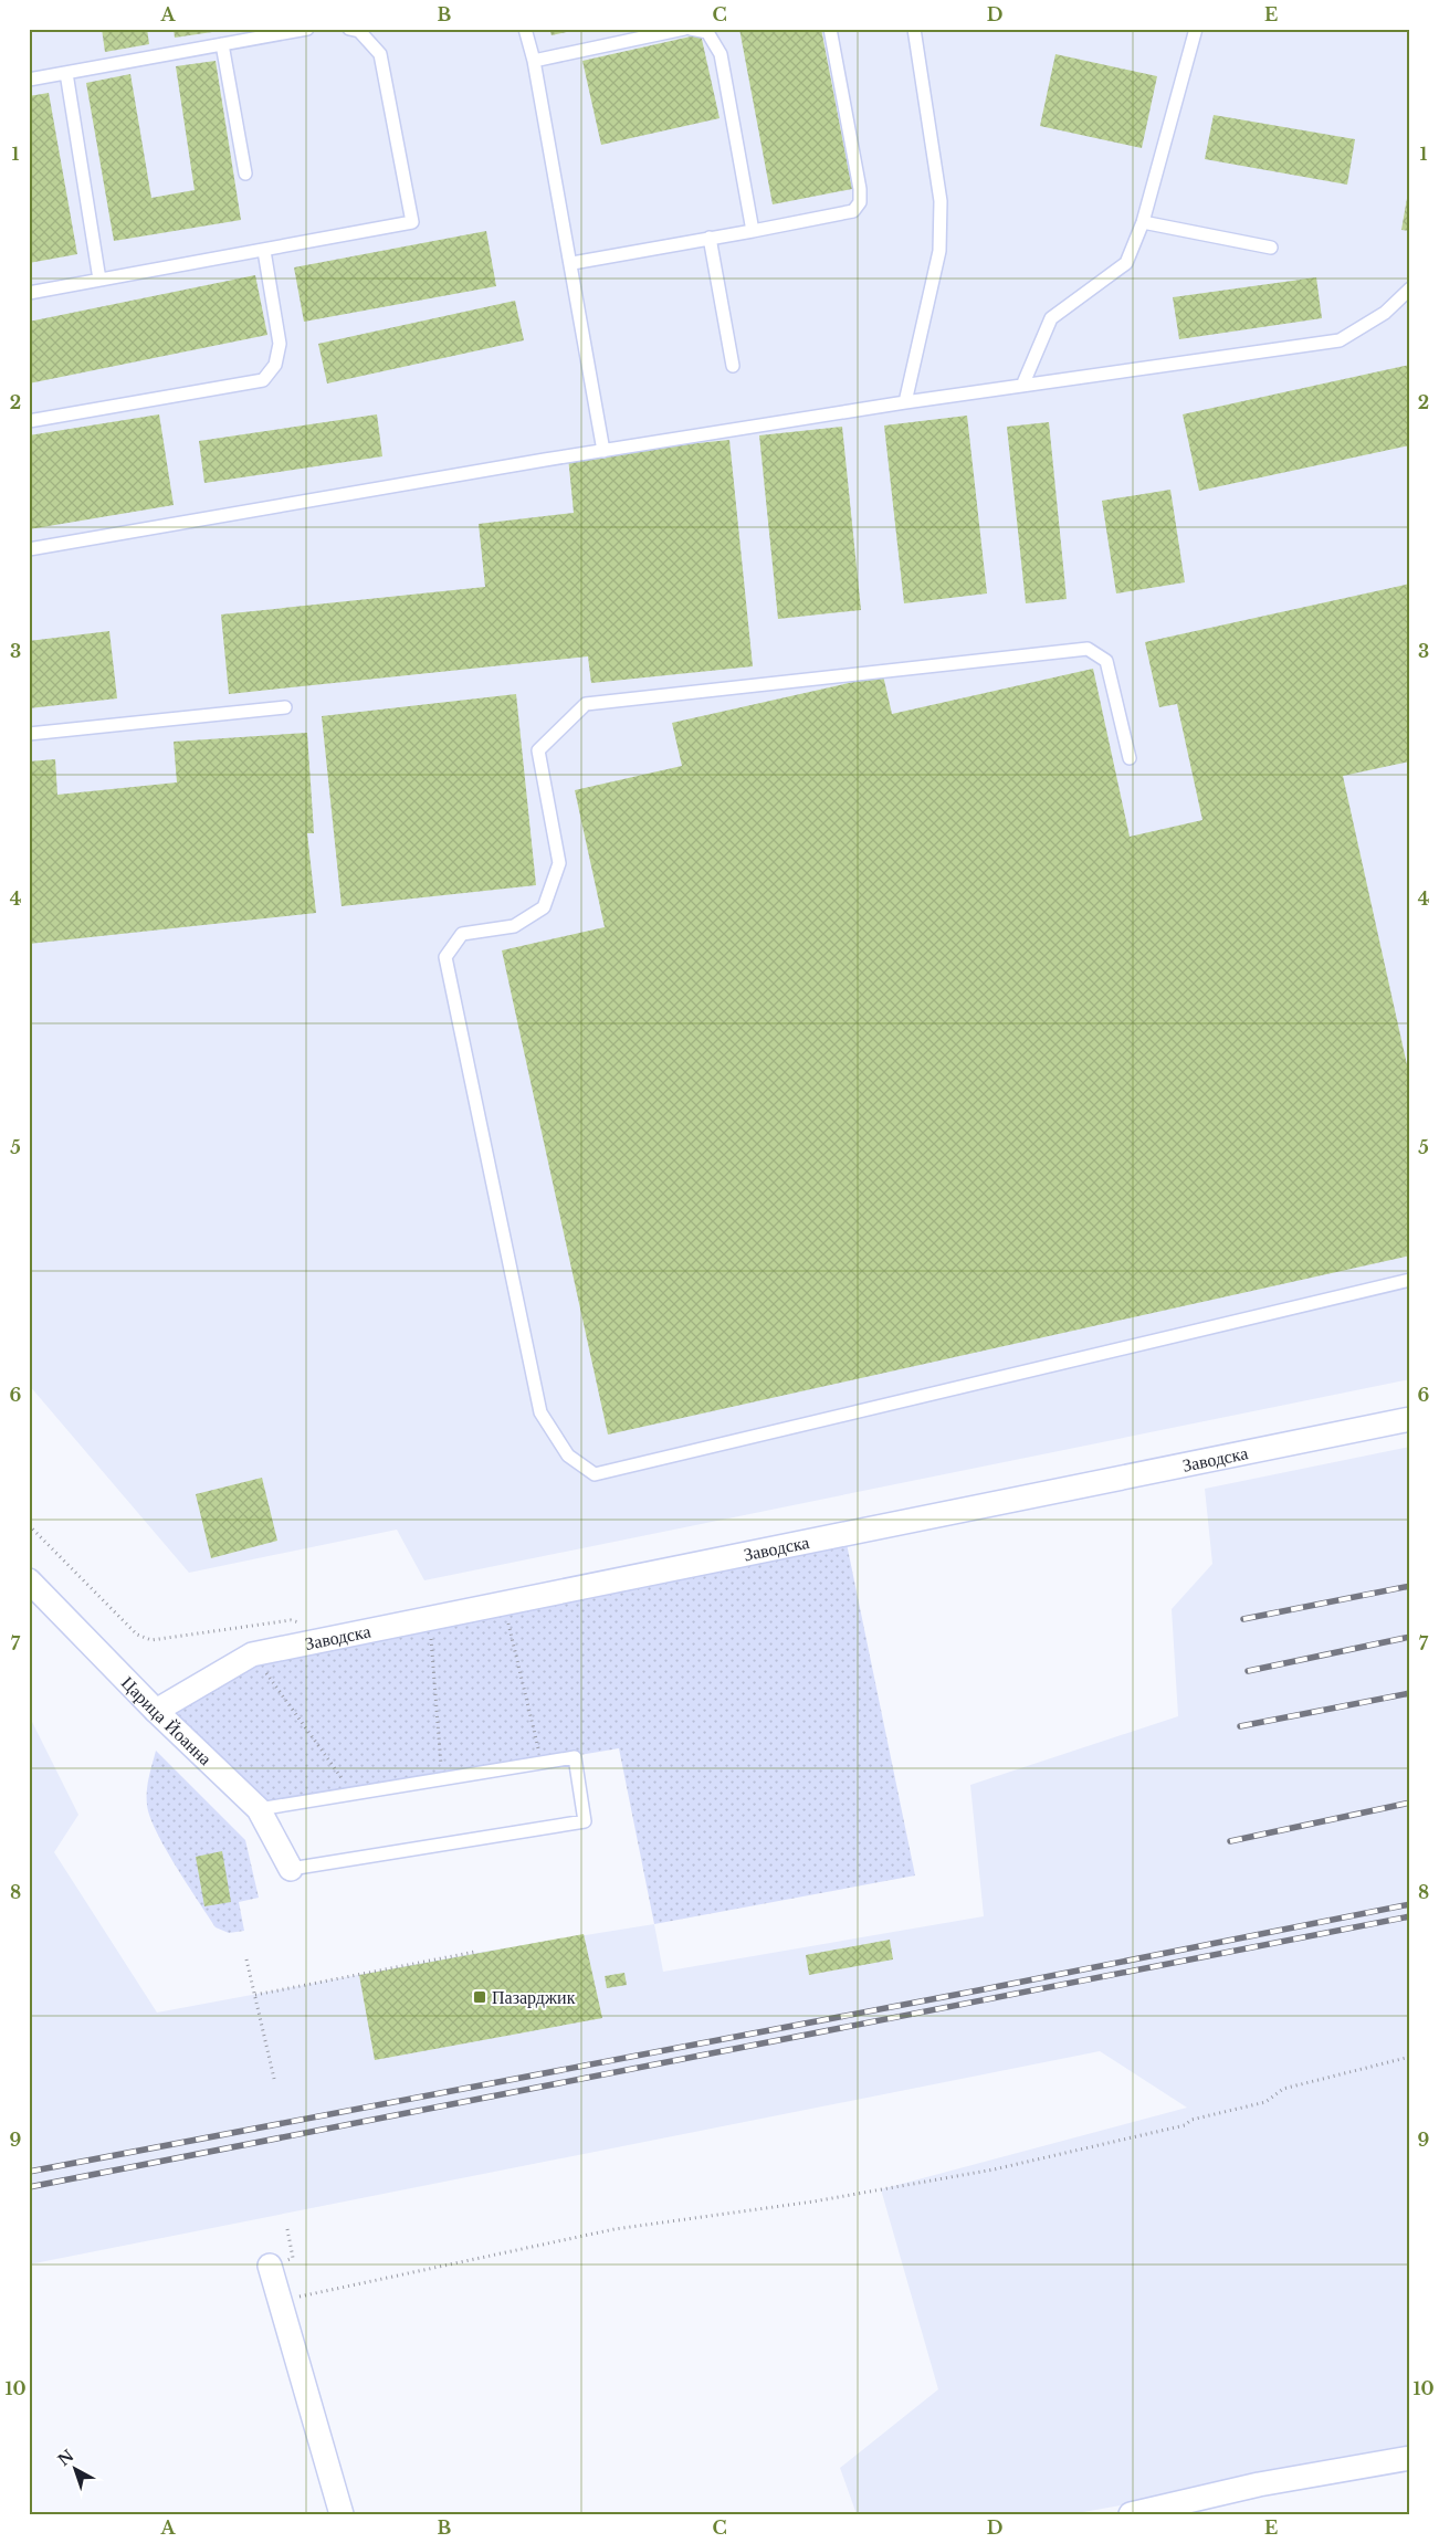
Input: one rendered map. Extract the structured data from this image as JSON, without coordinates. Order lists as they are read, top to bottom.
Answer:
{
  "streets": {
    "street": ["Заводска", "Царица Йоанна"]
  },
  "crossings": [
    ["Заводска", "Царица Йоанна"]
  ],
  "places": {
    "transit": ["Пазарджик"]
  },
  "north": "top left",
  "grid": {
    "columns": [
      "A",
      "B",
      "C",
      "D",
      "E"
    ],
    "rows": [
      "1",
      "2",
      "3",
      "4",
      "5",
      "6",
      "7",
      "8",
      "9",
      "10"
    ]
  }
}
